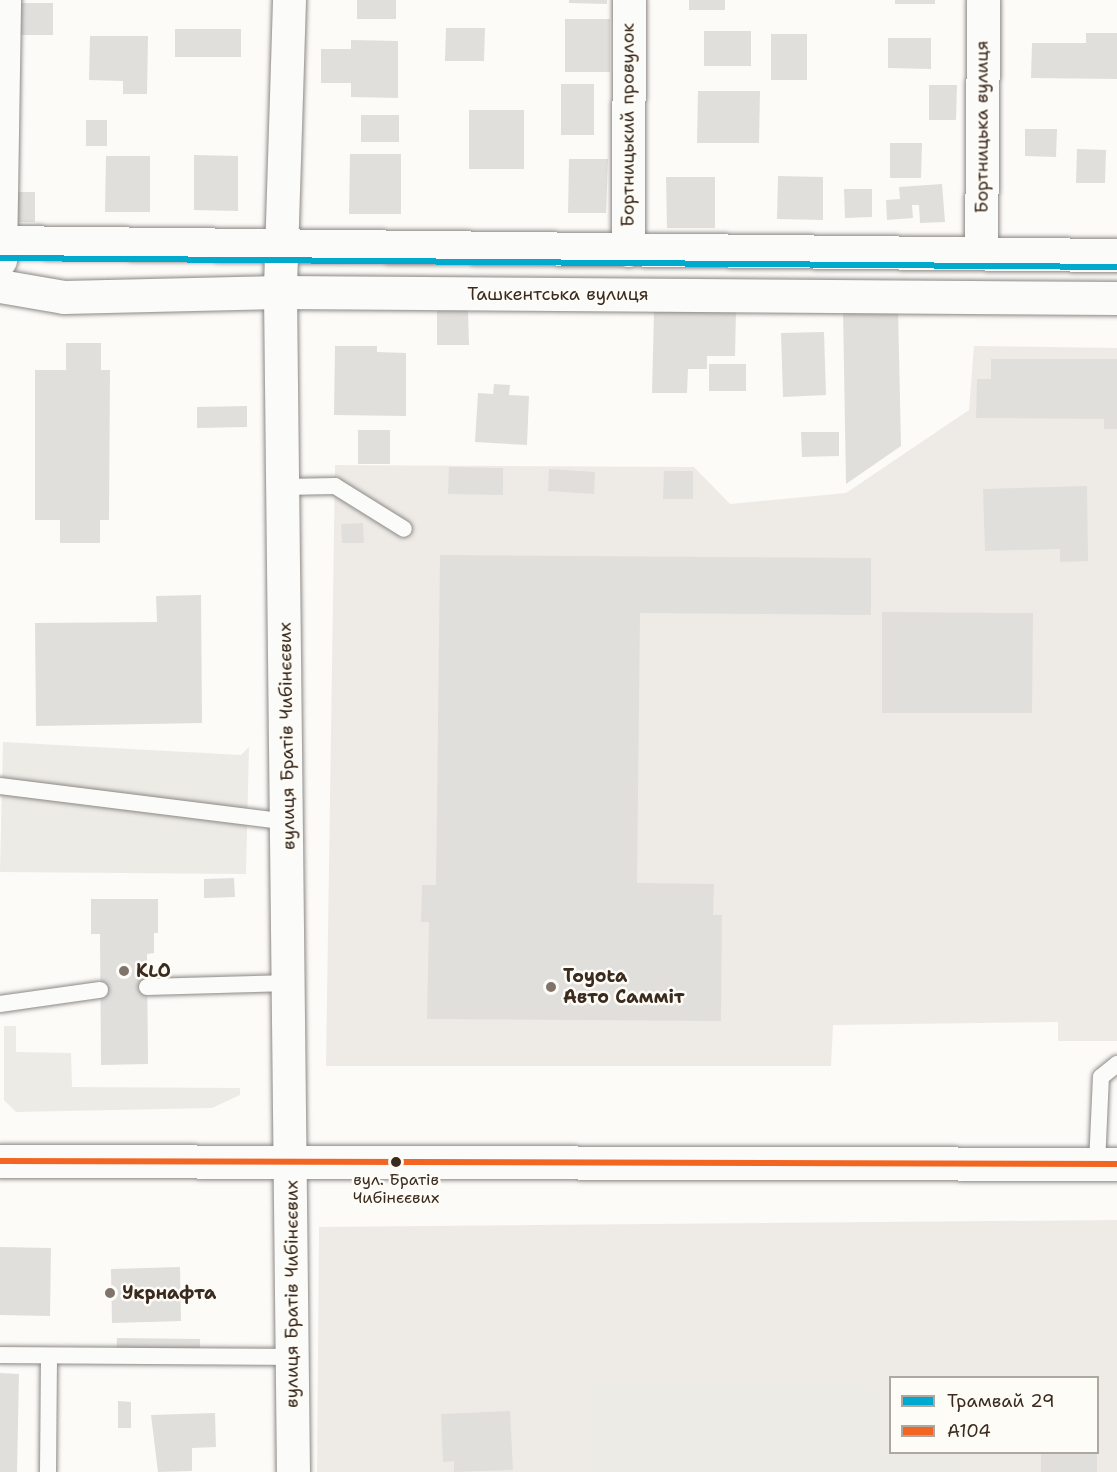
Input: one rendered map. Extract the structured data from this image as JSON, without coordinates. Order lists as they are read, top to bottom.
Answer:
{
  "streets": {
    "street": [
      "Бортницький провулок",
      "Бортницька вулиця",
      "Ташкентська вулиця",
      "вулиця Братів Чибінєєвих"
    ]
  },
  "crossings": [
    ["Ташкентська вулиця", "вулиця Братів Чибінєєвих"]
  ],
  "places": [
    "KLO",
    "Toyota Авто Самміт",
    "вул. Братів Чибінєєвих",
    "Укрнафта"
  ],
  "lines": ["tram line 29", "transit line А104"],
  "legend": ["Трамвай 29", "А104"]
}
